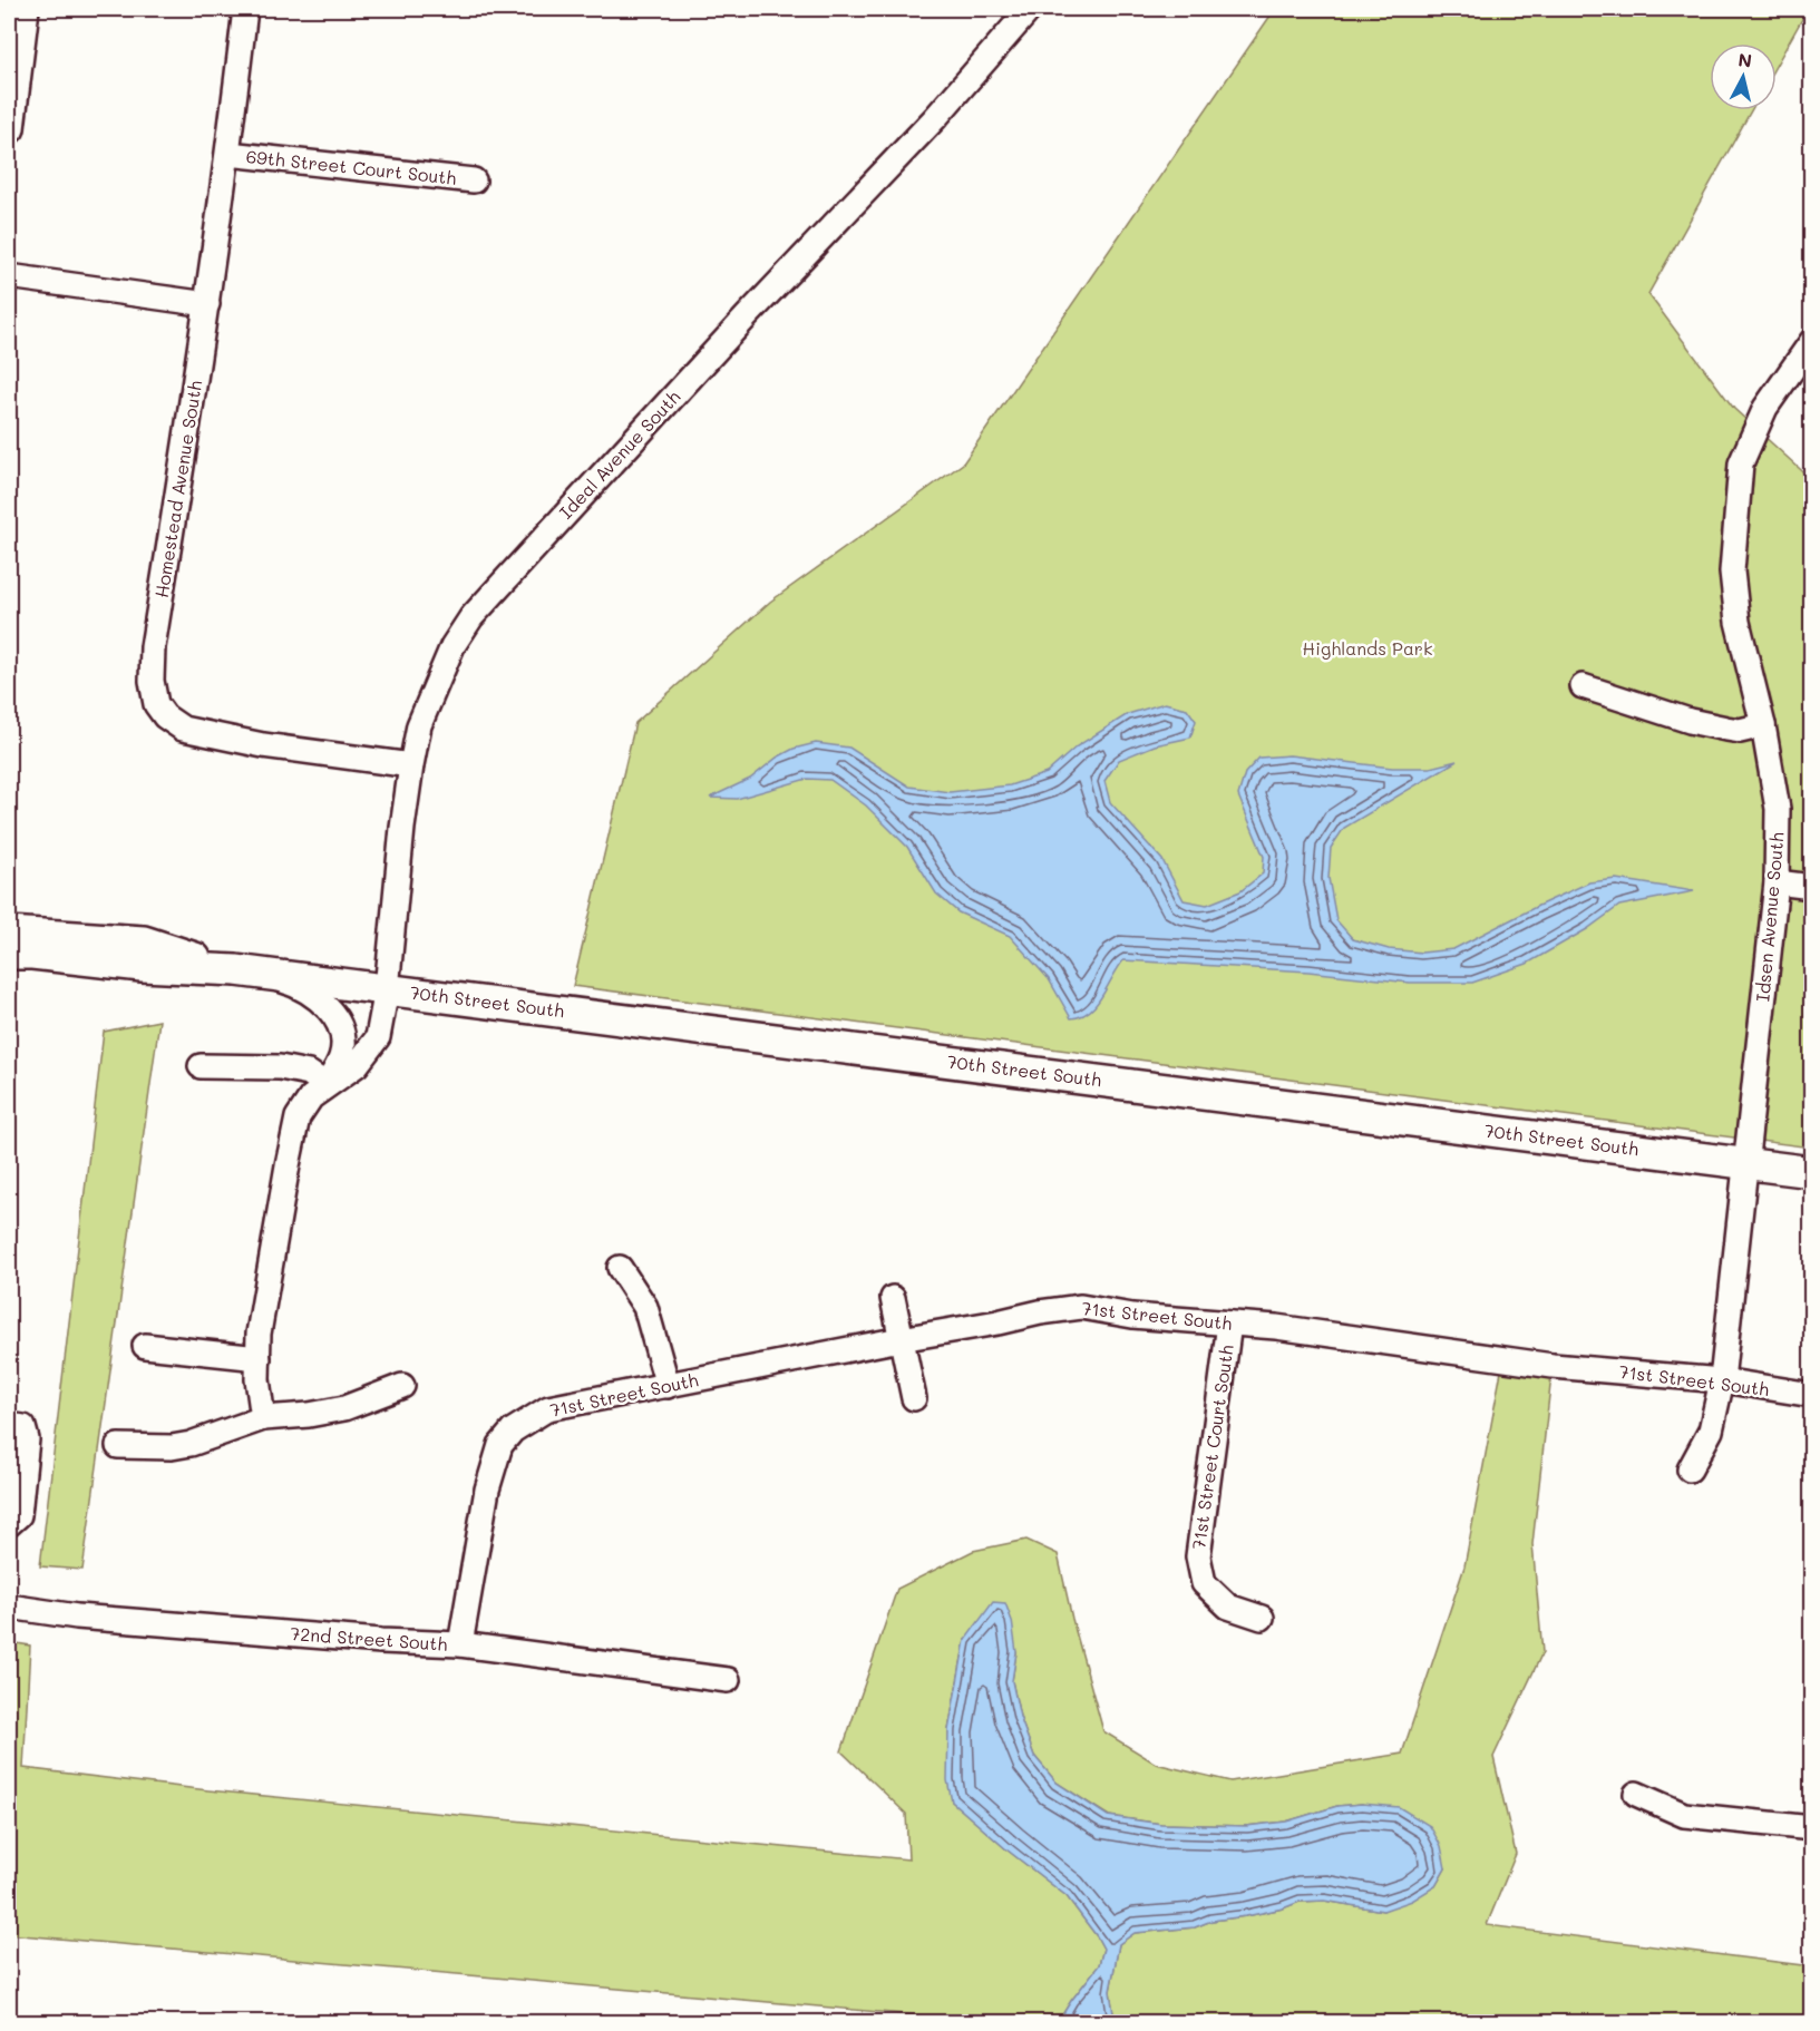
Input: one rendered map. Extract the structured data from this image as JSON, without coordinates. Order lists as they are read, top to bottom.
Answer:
{
  "streets": {
    "main road": ["70th Street South"],
    "street": [
      "69th Street Court South",
      "Ideal Avenue South",
      "Homestead Avenue South",
      "Idsen Avenue South",
      "71st Street South",
      "71st Street Court South",
      "72nd Street South"
    ]
  },
  "crossings": [
    ["69th Street Court South", "Homestead Avenue South"],
    ["Ideal Avenue South", "Homestead Avenue South"],
    ["Ideal Avenue South", "70th Street South"],
    ["Idsen Avenue South", "70th Street South"],
    ["Idsen Avenue South", "71st Street South"],
    ["71st Street South", "71st Street Court South"],
    ["71st Street South", "72nd Street South"]
  ],
  "parks": ["Highlands Park"],
  "north": "top"
}
